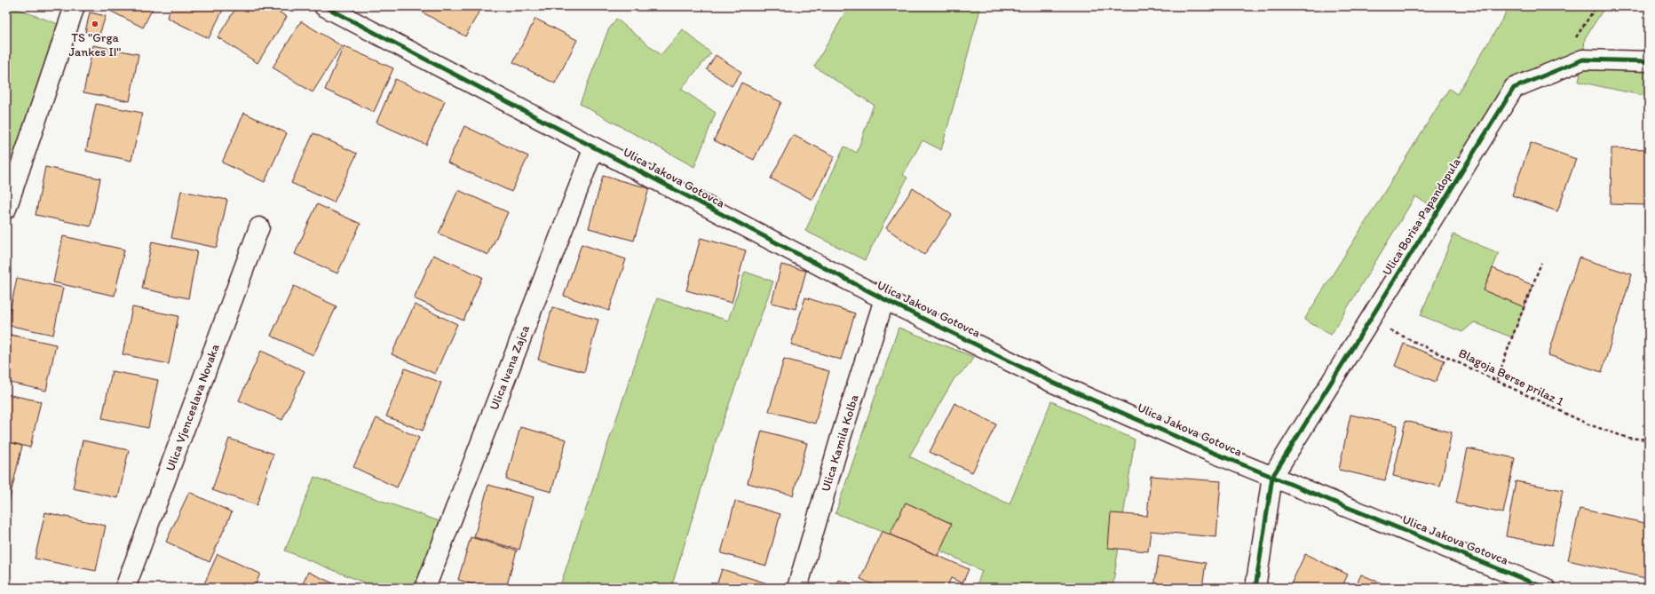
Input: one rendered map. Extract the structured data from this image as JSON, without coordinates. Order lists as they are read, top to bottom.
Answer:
{
  "streets": {
    "street": [
      "Ulica Jakova Gotovca",
      "Ulica Borisa Papandopula",
      "Ulica Ivana Zajca",
      "Ulica Vjenceslava Novaka",
      "Ulica Kamila Kolba"
    ],
    "path": ["Blagoja Berse prilaz 1"]
  },
  "crossings": [
    ["Ulica Jakova Gotovca", "Ulica Borisa Papandopula"],
    ["Ulica Jakova Gotovca", "Ulica Ivana Zajca"],
    ["Ulica Jakova Gotovca", "Ulica Kamila Kolba"],
    ["Ulica Borisa Papandopula", "Blagoja Berse prilaz 1"]
  ],
  "places": ["TS \"Grga Jankes II\""]
}
